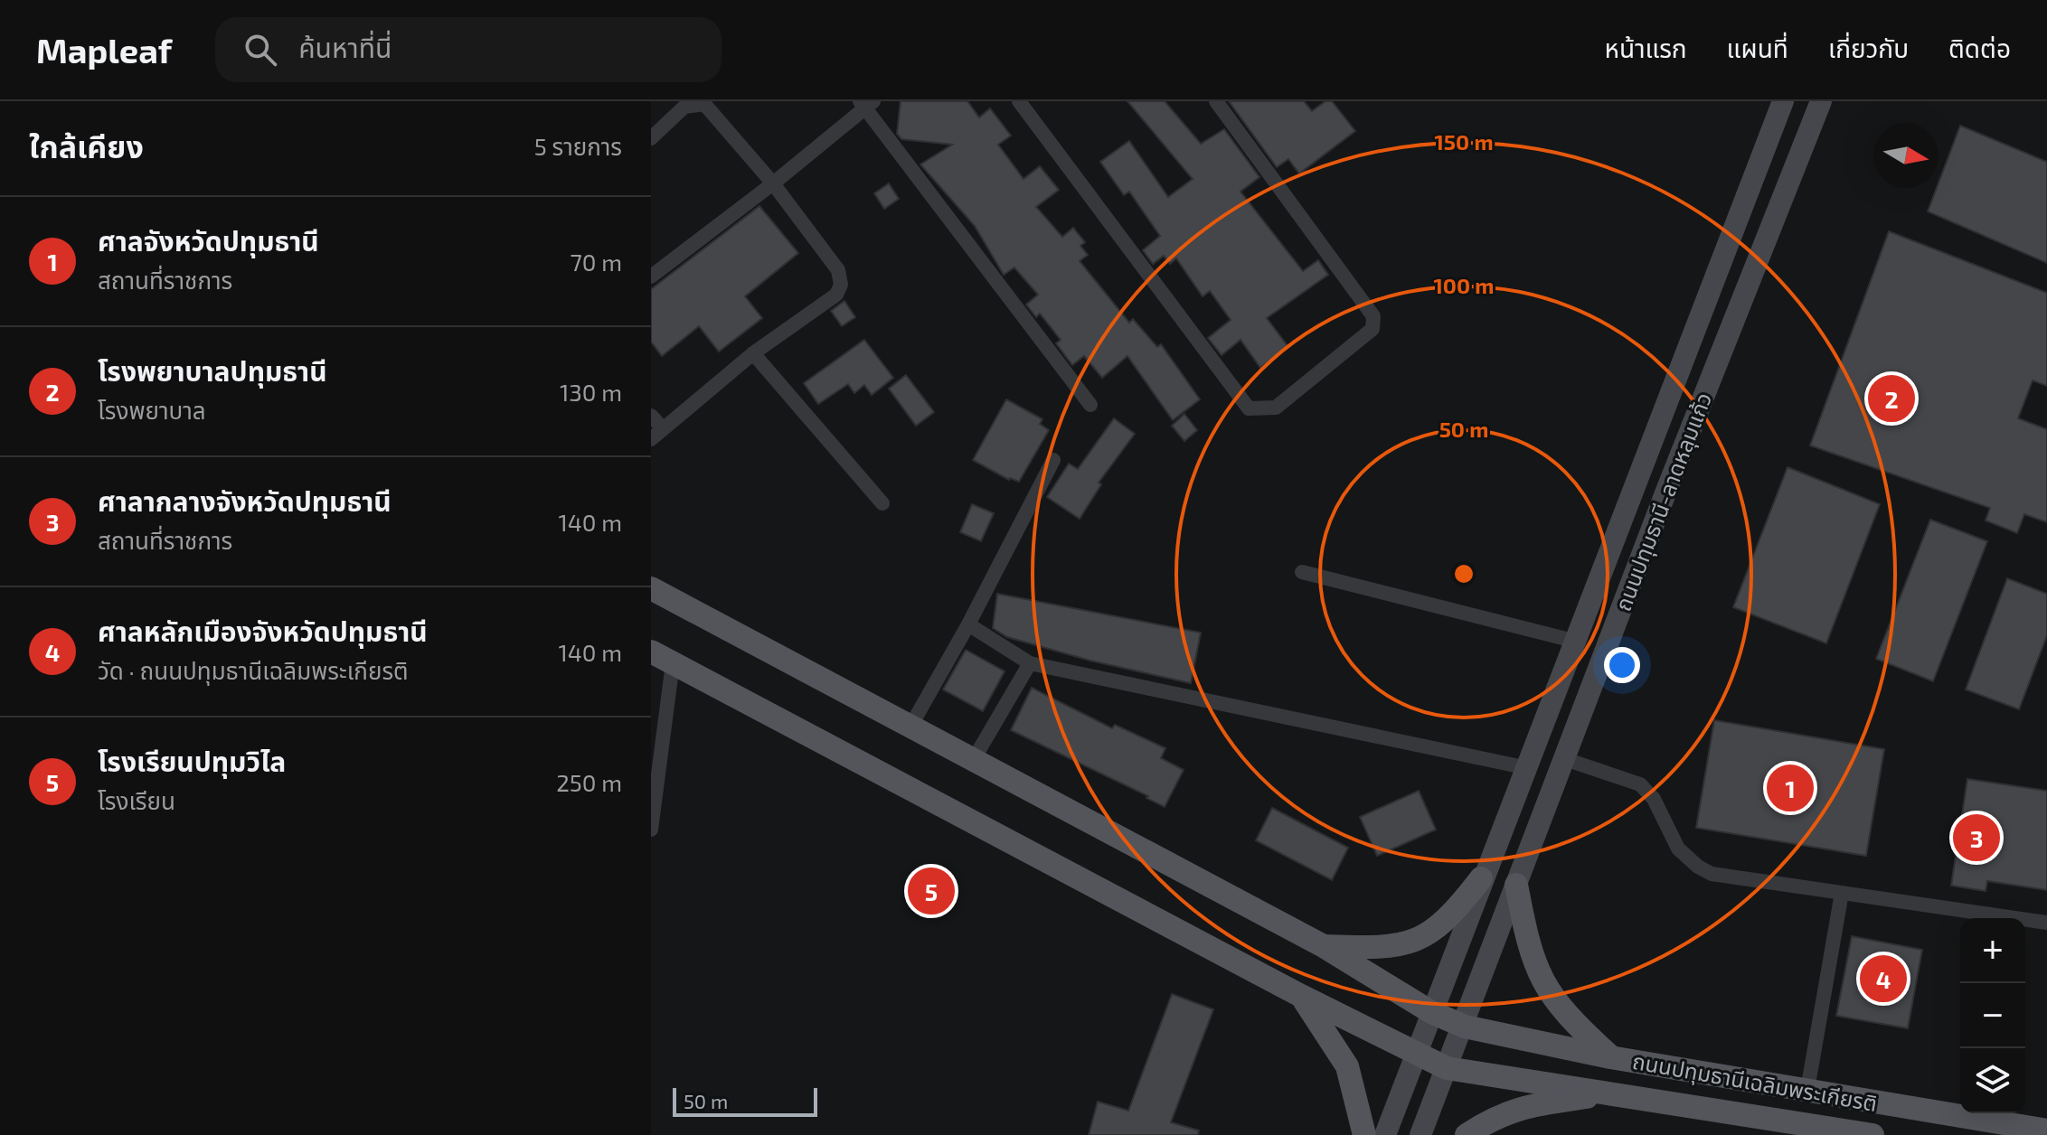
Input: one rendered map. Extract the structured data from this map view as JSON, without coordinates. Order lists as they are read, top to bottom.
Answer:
{
  "streets": {
    "main road": ["ถนนปทุมธานี-ลาดหลุมแก้ว", "ถนนปทุมธานีเฉลิมพระเกียรติ"]
  },
  "crossings": [
    ["ถนนปทุมธานี-ลาดหลุมแก้ว", "ถนนปทุมธานีเฉลิมพระเกียรติ"]
  ],
  "scale_bar": "50 m",
  "north": "right",
  "page": {
    "header": "Mapleaf",
    "search": "ค้นหาที่นี่",
    "nav": [
      "หน้าแรก",
      "แผนที่",
      "เกี่ยวกับ",
      "ติดต่อ"
    ],
    "heading": ["ใกล้เคียง", "5 รายการ"],
    "list": [
      {
        "mark": "1",
        "name": "ศาลจังหวัดปทุมธานี",
        "note": "สถานที่ราชการ",
        "value": "70 m"
      },
      {
        "mark": "2",
        "name": "โรงพยาบาลปทุมธานี",
        "note": "โรงพยาบาล",
        "value": "130 m"
      },
      {
        "mark": "3",
        "name": "ศาลากลางจังหวัดปทุมธานี",
        "note": "สถานที่ราชการ",
        "value": "140 m"
      },
      {
        "mark": "4",
        "name": "ศาลหลักเมืองจังหวัดปทุมธานี",
        "note": "วัด · ถนนปทุมธานีเฉลิมพระเกียรติ",
        "value": "140 m"
      },
      {
        "mark": "5",
        "name": "โรงเรียนปทุมวิไล",
        "note": "โรงเรียน",
        "value": "250 m"
      }
    ],
    "pins": [
      "2",
      "1",
      "3",
      "5",
      "4"
    ],
    "map_buttons": ["+", "−"],
    "scale": "50 m"
  },
  "rings": ["150 m", "100 m", "50 m"]
}
